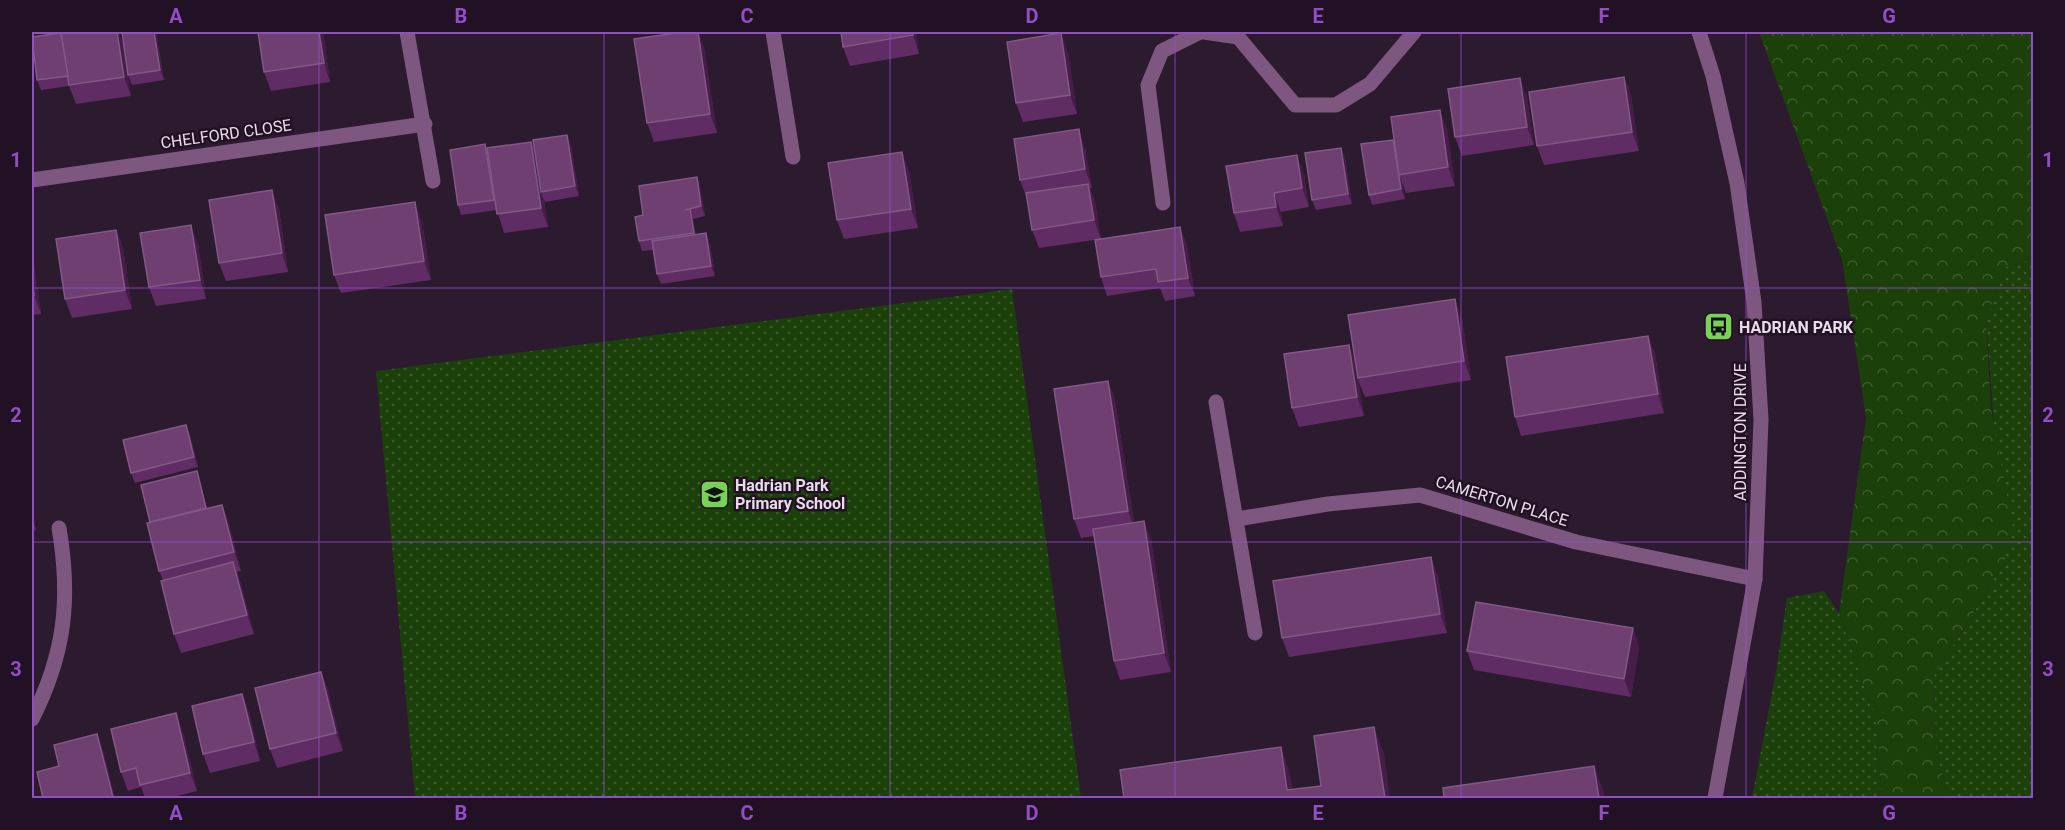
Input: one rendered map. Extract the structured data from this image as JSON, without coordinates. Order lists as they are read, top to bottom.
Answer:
{
  "streets": {
    "street": ["CHELFORD CLOSE", "ADDINGTON DRIVE", "CAMERTON PLACE"]
  },
  "crossings": [
    ["ADDINGTON DRIVE", "CAMERTON PLACE"]
  ],
  "places": {
    "bus stop": ["HADRIAN PARK"],
    "school or university": ["Hadrian Park Primary School"]
  },
  "grid": {
    "columns": [
      "A",
      "B",
      "C",
      "D",
      "E",
      "F",
      "G"
    ],
    "rows": ["1", "2", "3"]
  }
}
